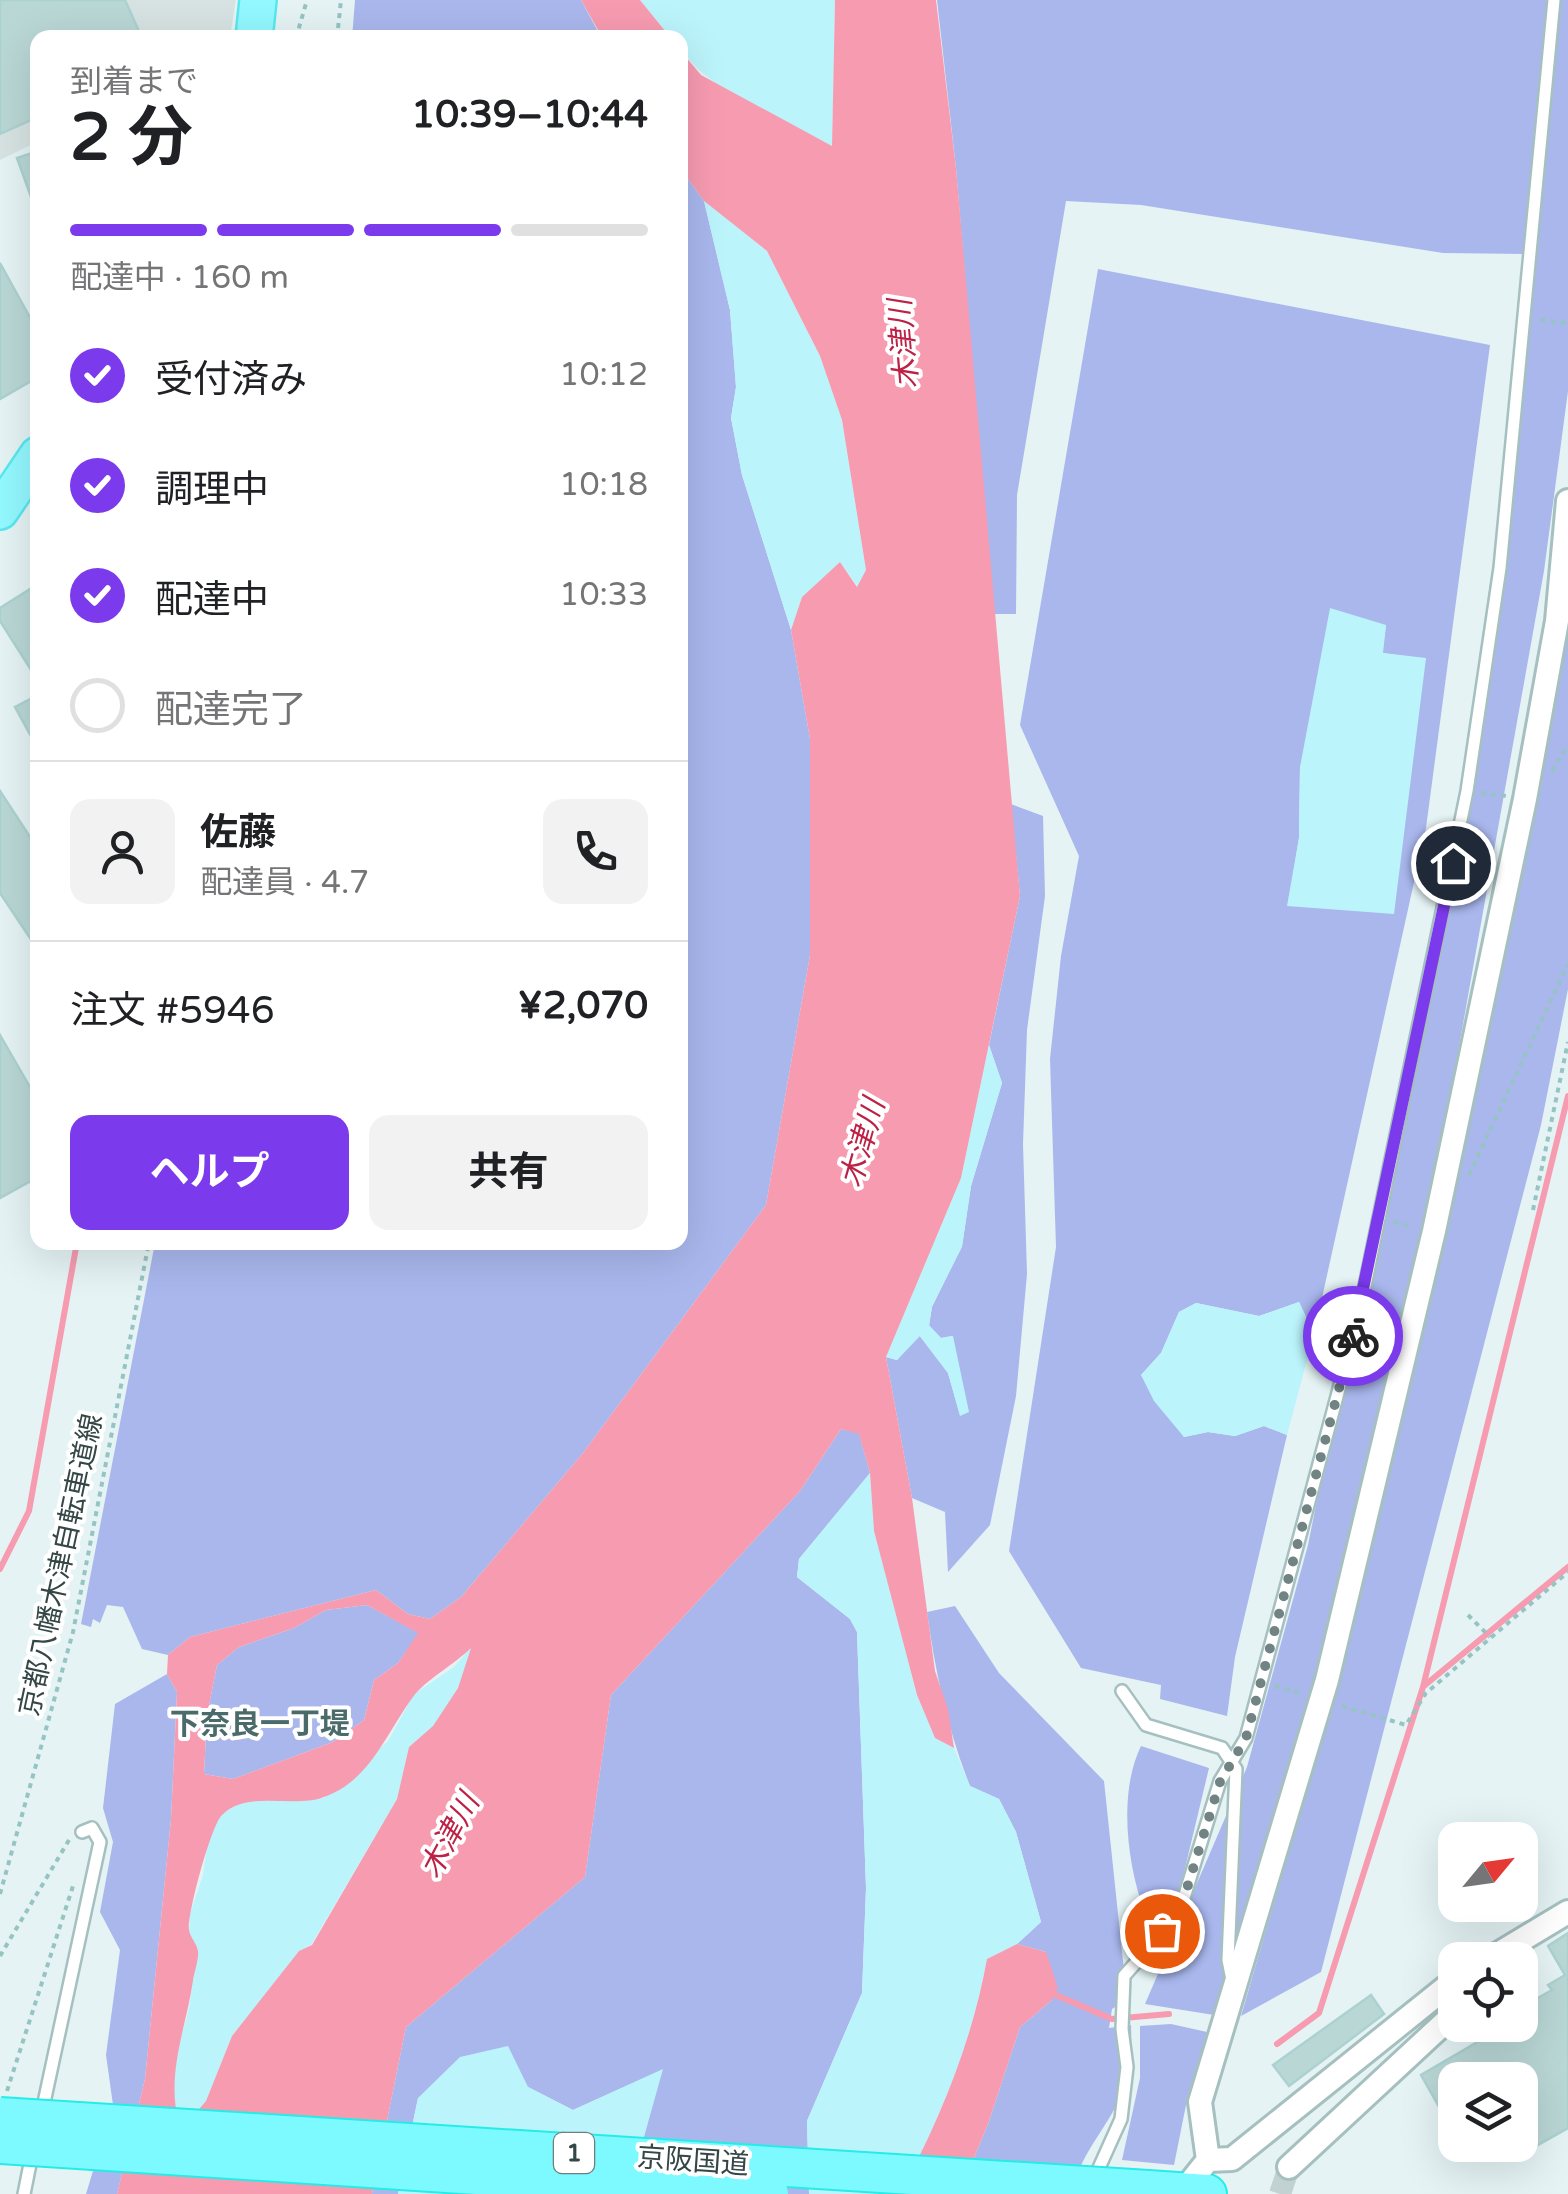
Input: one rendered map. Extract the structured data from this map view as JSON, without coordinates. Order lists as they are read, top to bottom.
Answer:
{
  "streets": {
    "highway": ["1", "京阪国道"],
    "path": ["京都八幡木津自転車道線"]
  },
  "districts": ["下奈良一丁堤"],
  "water": ["木津川"],
  "north": "top right",
  "page": {
    "heading": ["2 分", "到着まで", "10:39–10:44"],
    "panel": [
      "佐藤",
      "配達員 · 4.7",
      "注文 #5946",
      "¥2,070"
    ],
    "bar": "配達中 · 160 m",
    "list": [
      ["受付済み", "10:12"],
      ["調理中", "10:18"],
      ["配達中", "10:33"],
      "配達完了"
    ],
    "buttons": ["ヘルプ", "共有"]
  }
}
